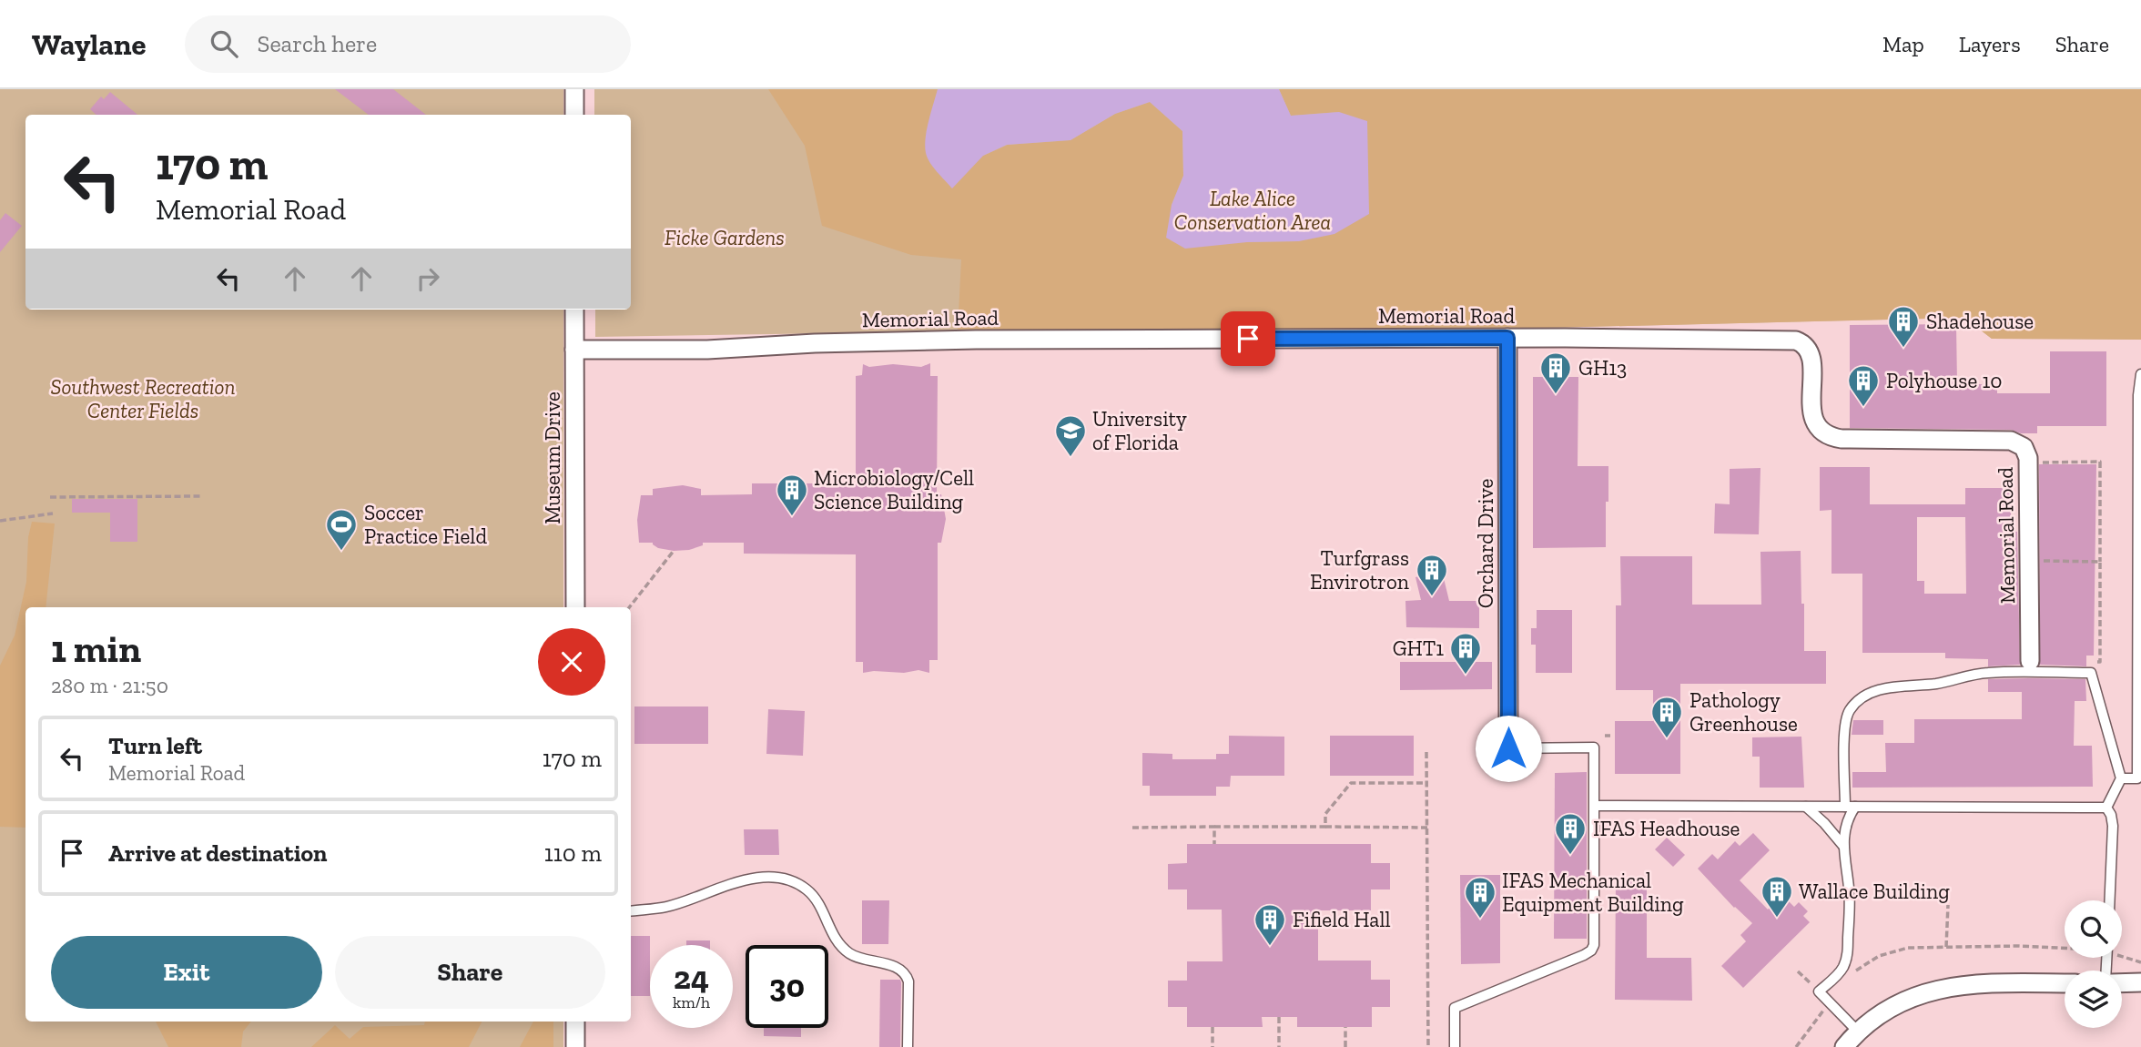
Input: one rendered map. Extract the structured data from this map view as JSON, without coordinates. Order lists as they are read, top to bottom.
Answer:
{
  "streets": {
    "street": ["Memorial Road", "Museum Drive", "Orchard Drive"]
  },
  "crossings": [
    ["Memorial Road", "Museum Drive"],
    ["Memorial Road", "Orchard Drive"]
  ],
  "parks": ["Lake Alice Conservation Area", "Ficke Gardens", "Southwest Recreation Center Fields"],
  "places": {
    "building": [
      "Shadehouse",
      "GH13",
      "Polyhouse 10",
      "Microbiology/Cell Science Building",
      "Turfgrass Envirotron",
      "GHT1",
      "Pathology Greenhouse",
      "IFAS Headhouse",
      "Wallace Building",
      "IFAS Mechanical Equipment Building",
      "Fifield Hall"
    ],
    "school or university": ["University of Florida"],
    "sports": ["Soccer Practice Field"]
  },
  "page": {
    "header": "Waylane",
    "search": "Search here",
    "nav": ["Map", "Layers", "Share"],
    "turn": ["170 m", "Memorial Road"],
    "heading": ["1 min", "280 m · 21:50"],
    "list": [
      {
        "name": "Turn left",
        "note": "Memorial Road",
        "value": "170 m"
      },
      {
        "name": "Arrive at destination",
        "value": "110 m"
      }
    ],
    "buttons": ["Exit", "Share"],
    "speed": "24 km/h",
    "limit": "30"
  }
}
